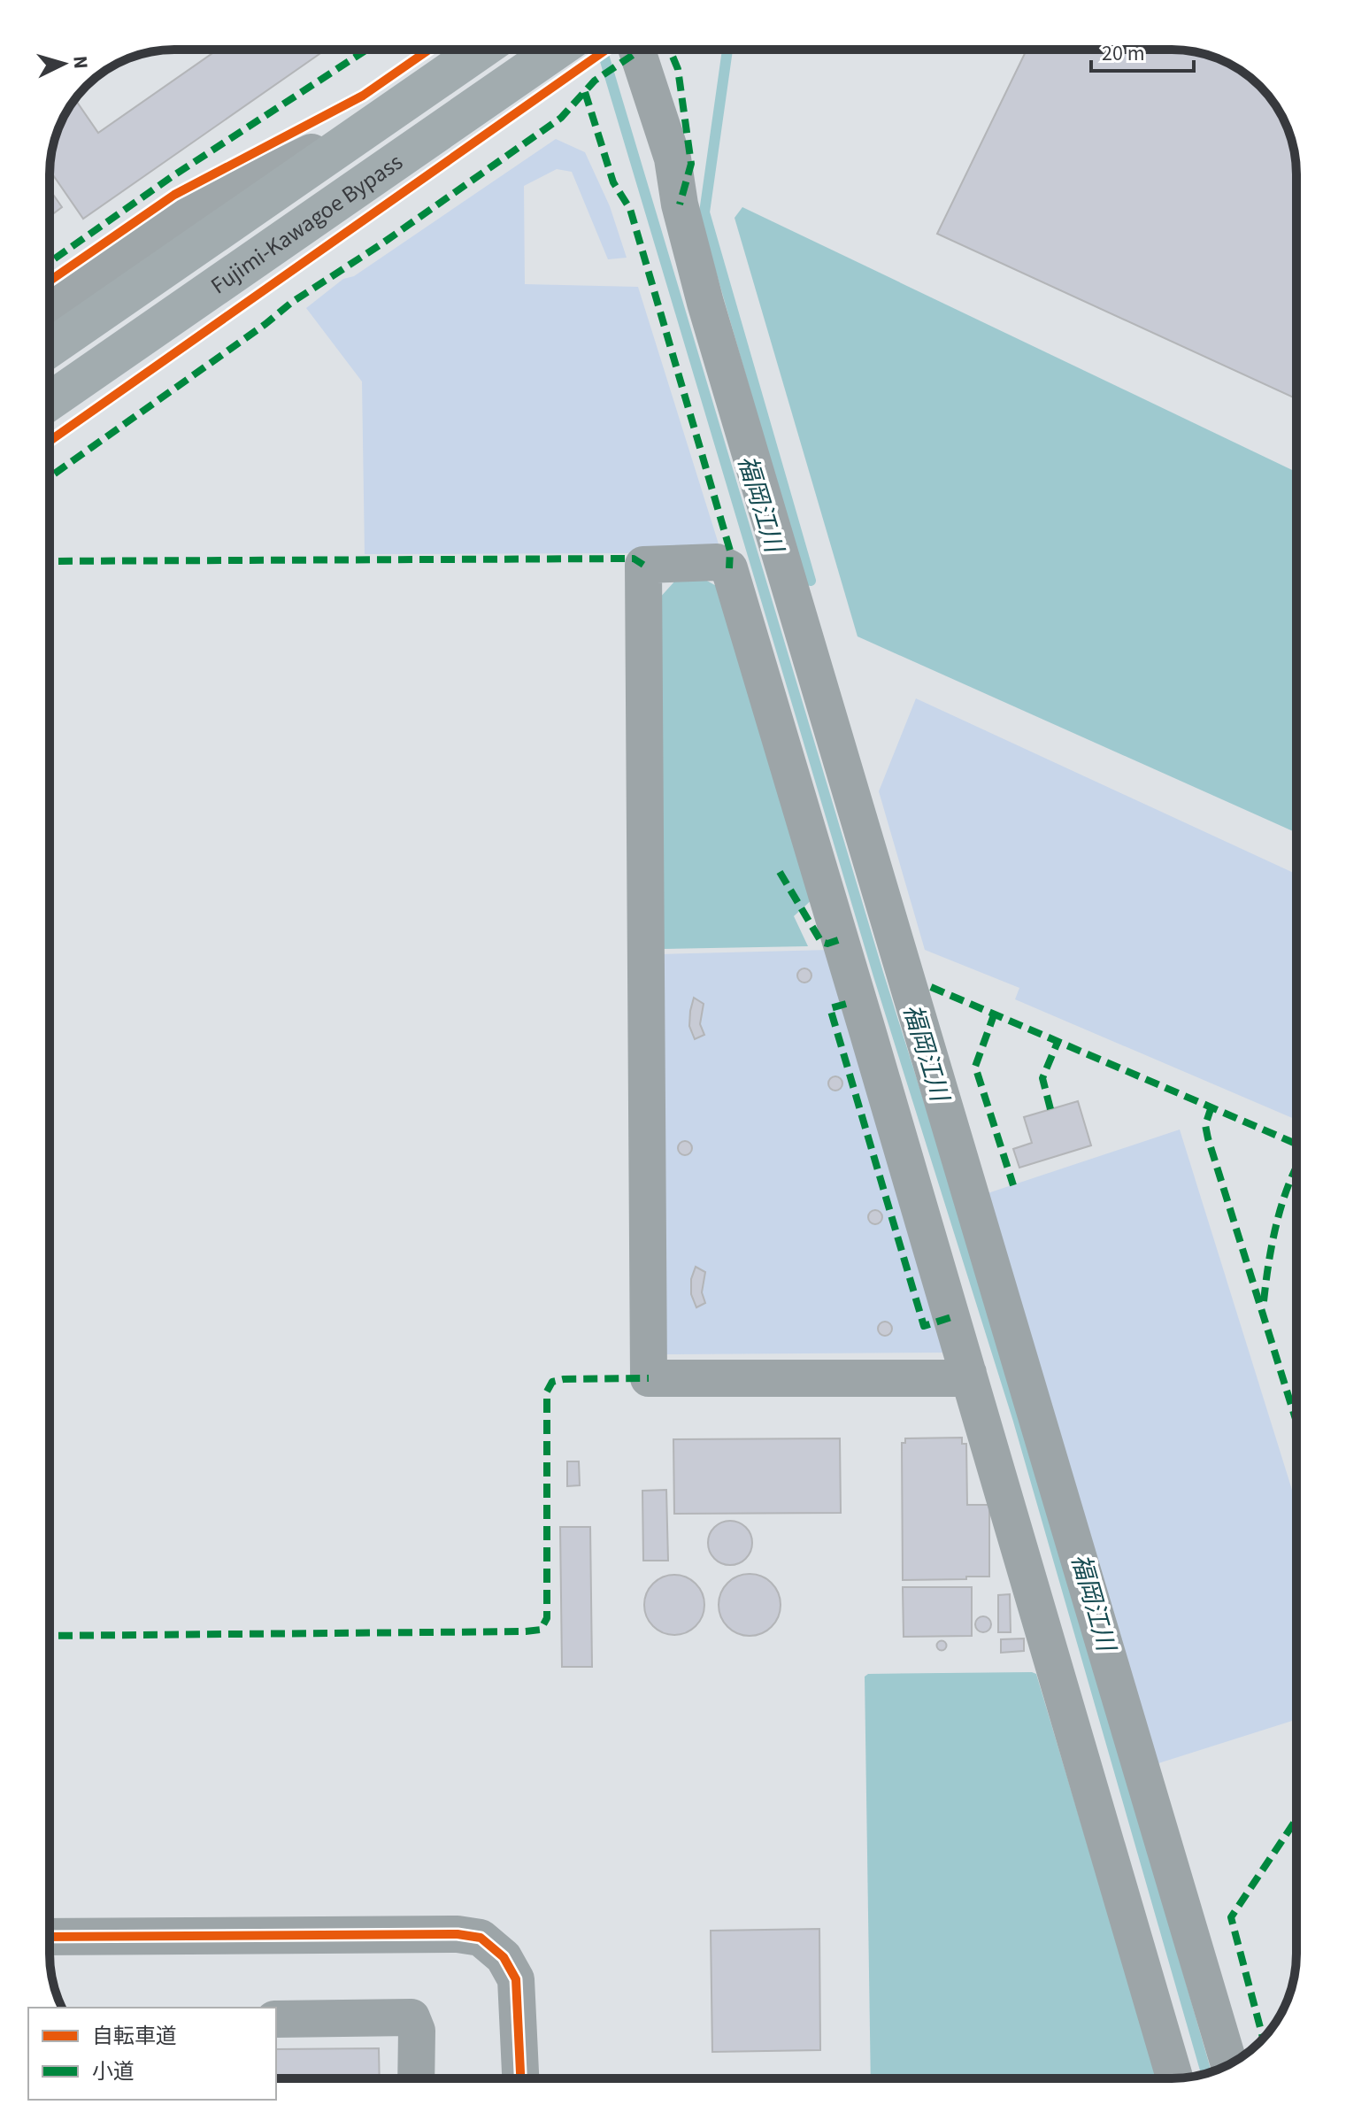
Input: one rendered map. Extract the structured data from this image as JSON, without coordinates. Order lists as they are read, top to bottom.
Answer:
{
  "streets": {
    "highway": ["Fujimi-Kawagoe Bypass"]
  },
  "water": ["福岡江川"],
  "legend": ["自転車道", "小道"],
  "scale_bar": "20 m",
  "north": "right"
}
